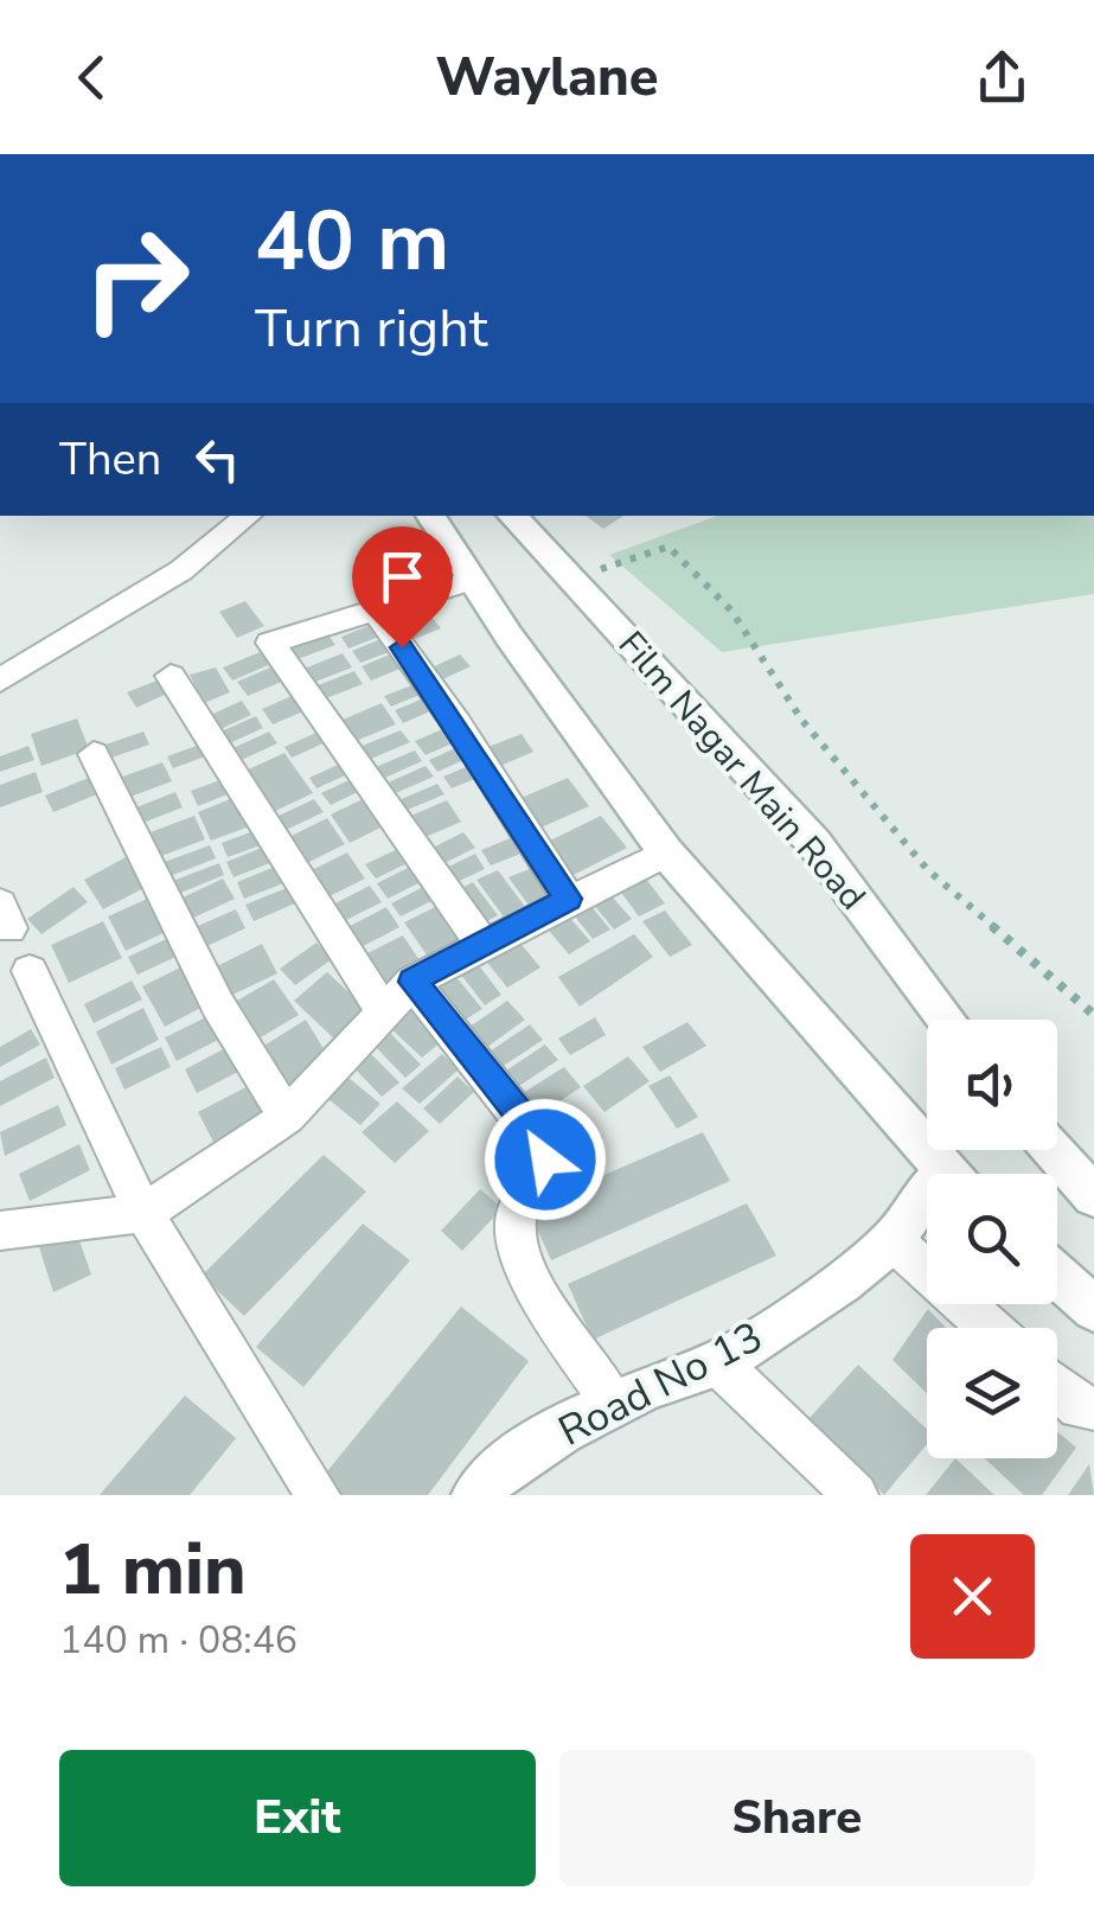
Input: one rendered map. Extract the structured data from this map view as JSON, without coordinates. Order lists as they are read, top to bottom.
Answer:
{
  "streets": {
    "main road": ["Film Nagar Main Road", "Road No 13"]
  },
  "page": {
    "header": "Waylane",
    "turn": ["40 m", "Turn right"],
    "then": "Then",
    "heading": ["1 min", "140 m · 08:46"],
    "buttons": ["Exit", "Share"]
  }
}
